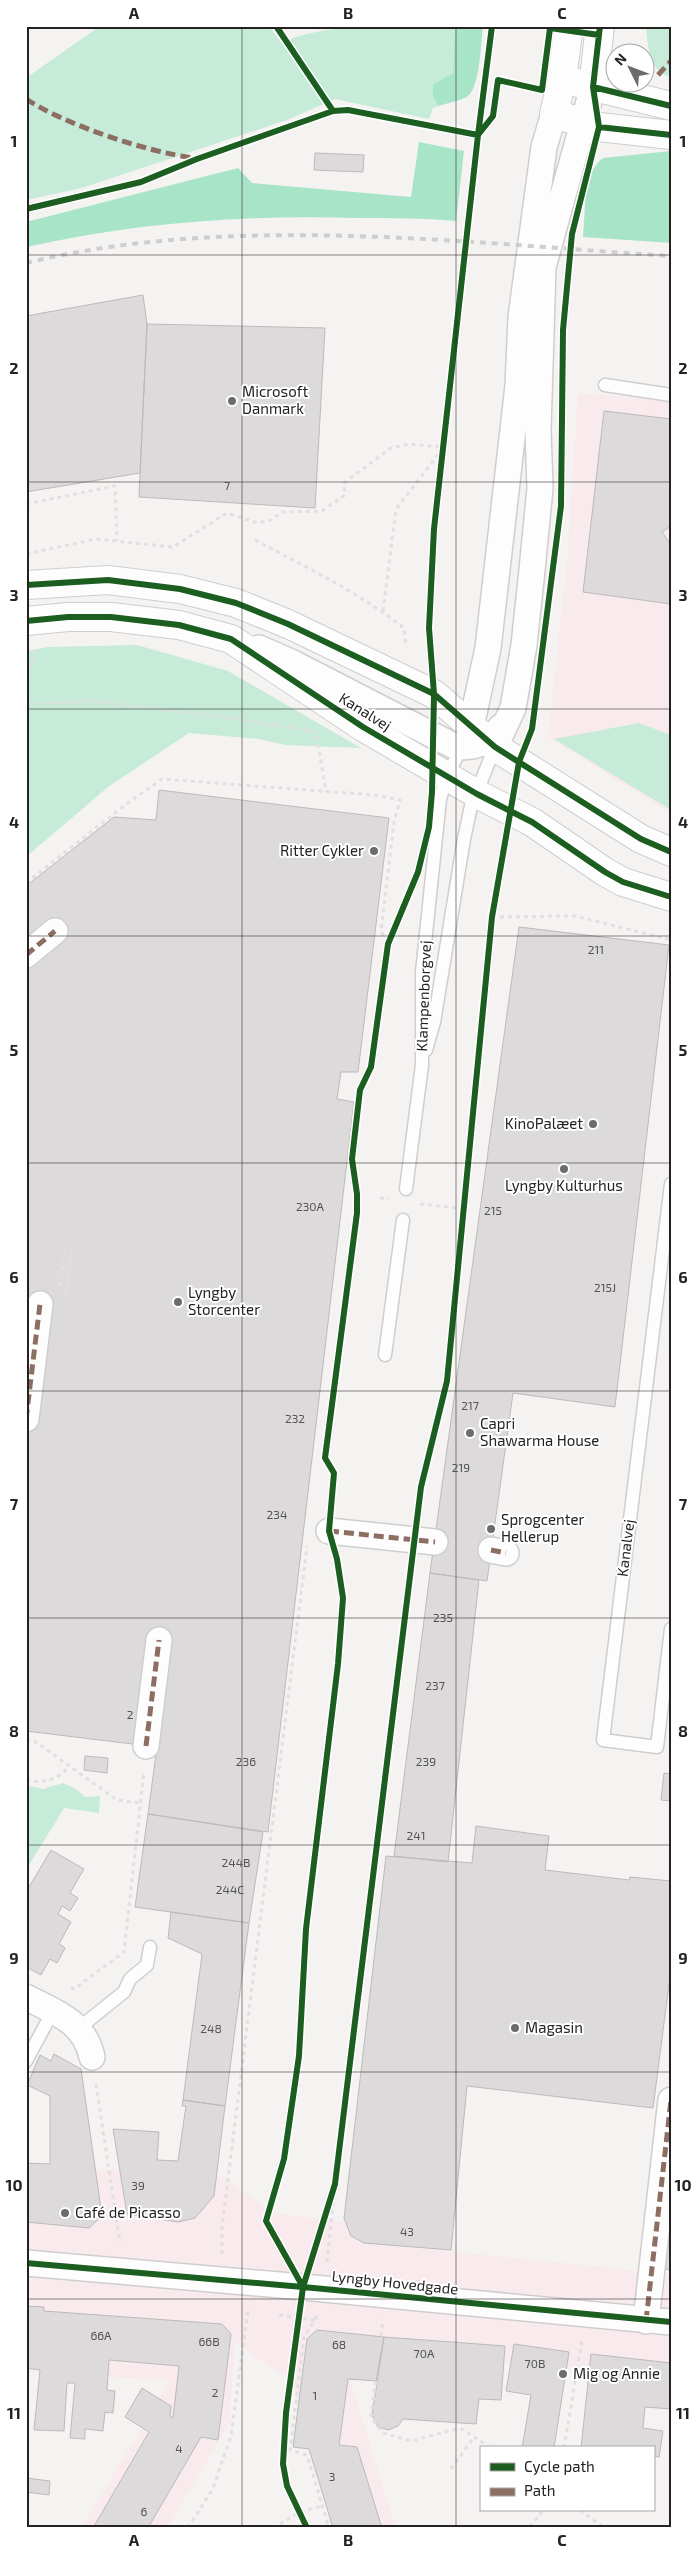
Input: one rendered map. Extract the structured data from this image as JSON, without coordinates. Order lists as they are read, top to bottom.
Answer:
{
  "streets": {
    "street": ["Kanalvej", "Lyngby Hovedgade"],
    "lane": ["Klampenborgvej"]
  },
  "crossings": [
    ["Kanalvej", "Klampenborgvej"]
  ],
  "places": [
    "Microsoft Danmark",
    "Ritter Cykler",
    "KinoPalæet",
    "Lyngby Kulturhus",
    "Lyngby Storcenter",
    "Capri Shawarma House",
    "Sprogcenter Hellerup",
    "Magasin",
    "Café de Picasso",
    "Mig og Annie"
  ],
  "house_numbers": [
    "7",
    "211",
    "230A",
    "215",
    "215J",
    "217",
    "232",
    "219",
    "234",
    "235",
    "237",
    "2",
    "236",
    "239",
    "241",
    "244B",
    "244C",
    "248",
    "39",
    "43",
    "66A",
    "66B",
    "68",
    "70A",
    "70B",
    "2",
    "1",
    "4",
    "3",
    "6"
  ],
  "legend": ["Cycle path", "Path"],
  "north": "top left",
  "grid": {
    "columns": ["A", "B", "C"],
    "rows": [
      "1",
      "2",
      "3",
      "4",
      "5",
      "6",
      "7",
      "8",
      "9",
      "10",
      "11"
    ]
  }
}
